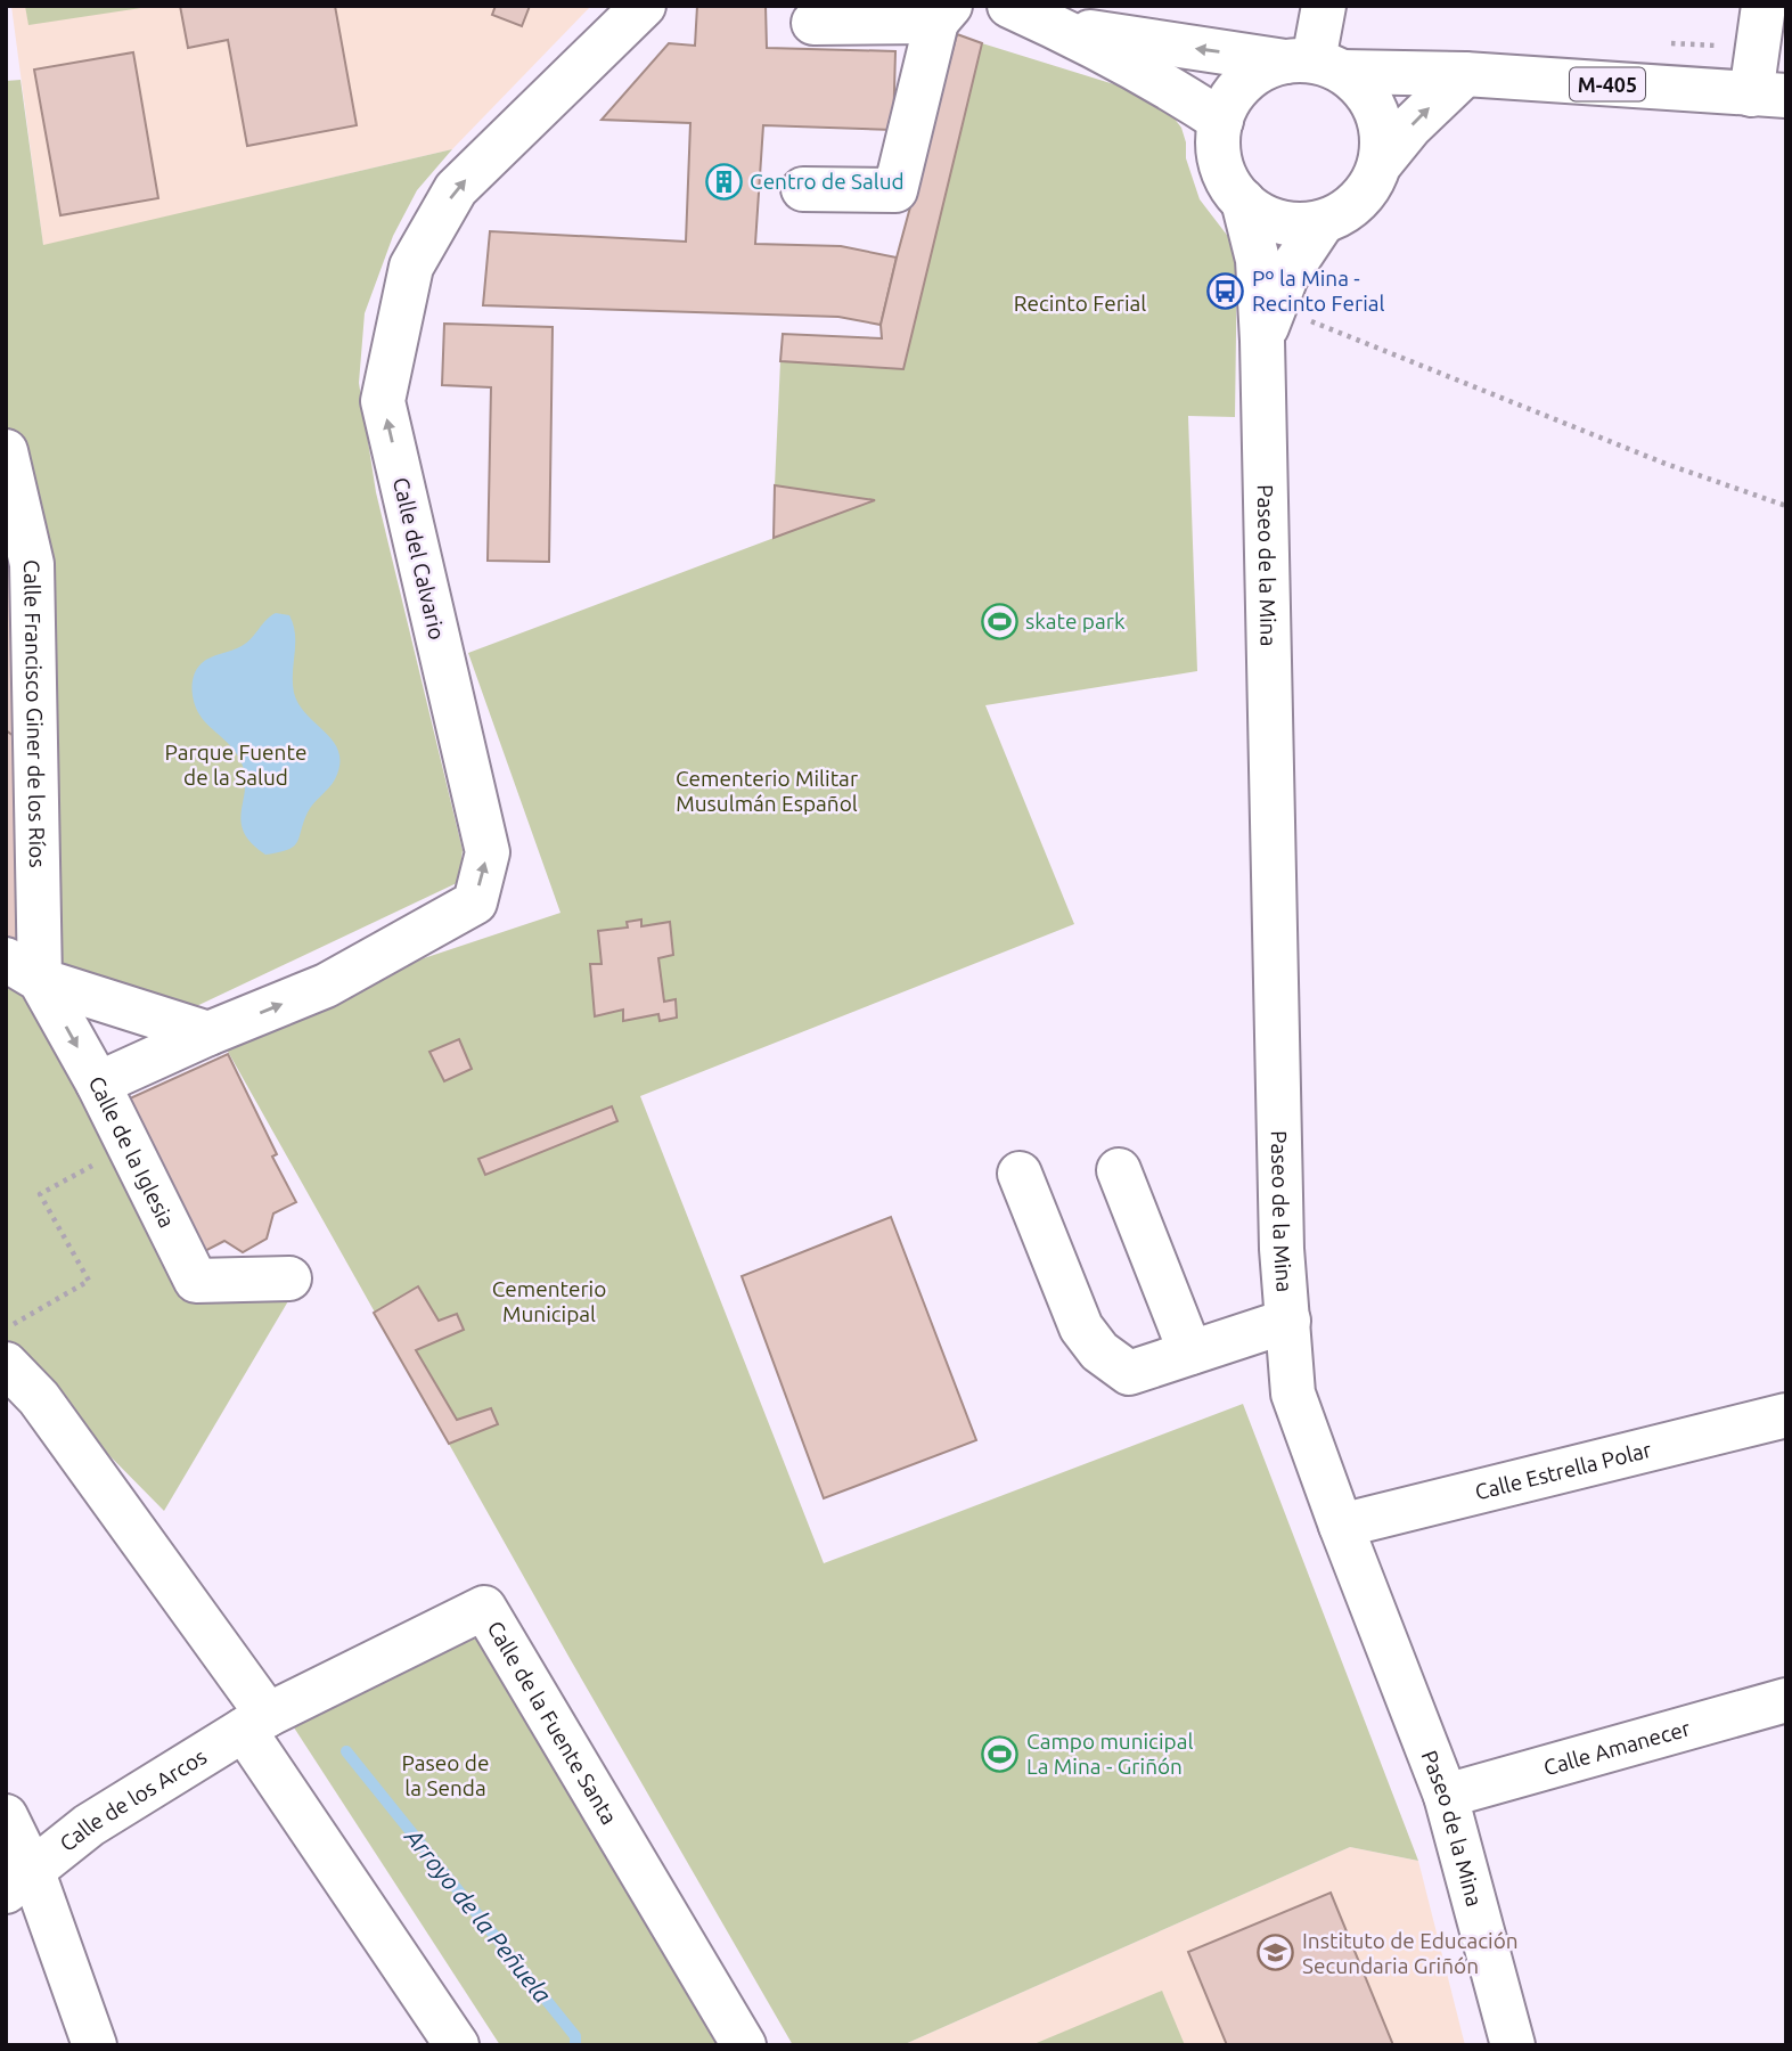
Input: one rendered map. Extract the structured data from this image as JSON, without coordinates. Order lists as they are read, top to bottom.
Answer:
{
  "streets": {
    "street": [
      "M-405",
      "Calle del Calvario",
      "Paseo de la Mina",
      "Calle Francisco Giner de los Ríos",
      "Calle de la Iglesia",
      "Calle Estrella Polar",
      "Calle de la Fuente Santa",
      "Calle Amanecer",
      "Calle de los Arcos"
    ]
  },
  "crossings": [
    ["M-405", "Paseo de la Mina"],
    ["Calle del Calvario", "Calle de la Iglesia"],
    ["Paseo de la Mina", "Calle Estrella Polar"],
    ["Paseo de la Mina", "Calle Amanecer"],
    ["Calle Francisco Giner de los Ríos", "Calle de la Iglesia"],
    ["Calle de la Fuente Santa", "Calle de los Arcos"]
  ],
  "one_way": ["Calle del Calvario"],
  "water": ["Arroyo de la Peñuela"],
  "parks": [
    "Recinto Ferial",
    "Parque Fuente de la Salud",
    "Cementerio Militar Musulmán Español",
    "Cementerio Municipal",
    "Paseo de la Senda"
  ],
  "places": {
    "building": ["Centro de Salud"],
    "bus stop": ["Pº la Mina - Recinto Ferial"],
    "sports": ["skate park", "Campo municipal La Mina - Griñón"],
    "school or university": ["Instituto de Educación Secundaria Griñón"]
  }
}
